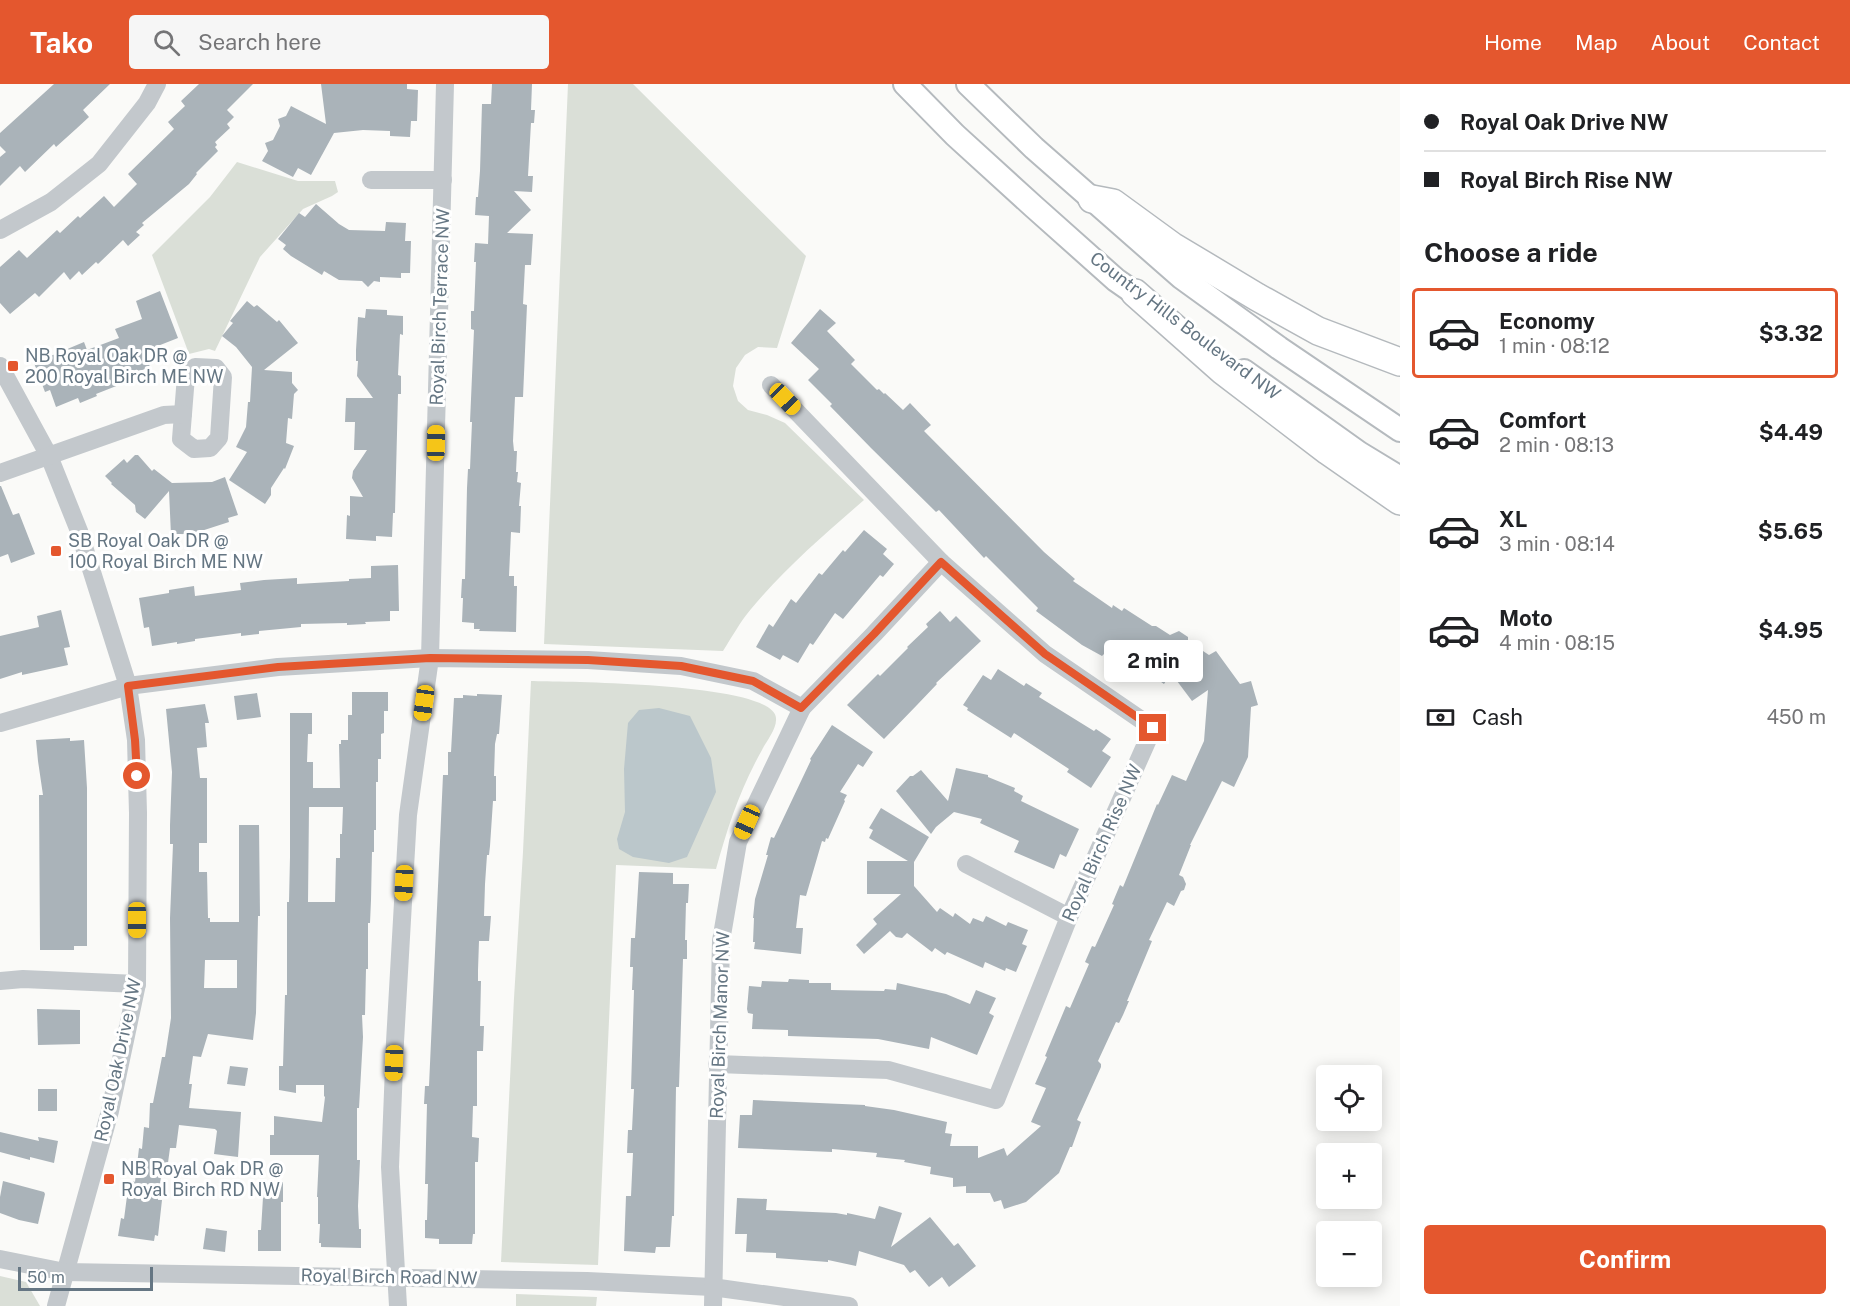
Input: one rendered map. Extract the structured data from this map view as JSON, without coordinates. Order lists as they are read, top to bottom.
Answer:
{
  "streets": {
    "main road": ["Country Hills Boulevard NW"],
    "street": [
      "Royal Birch Terrace NW",
      "Royal Birch Rise NW",
      "Royal Birch Manor NW",
      "Royal Oak Drive NW",
      "Royal Birch Road NW"
    ]
  },
  "crossings": [
    ["Royal Birch Terrace NW", "Royal Birch Road NW"],
    ["Royal Birch Rise NW", "Royal Birch Manor NW"],
    ["Royal Birch Manor NW", "Royal Birch Road NW"],
    ["Royal Oak Drive NW", "Royal Birch Road NW"]
  ],
  "places": {
    "transit": ["NB Royal Oak DR @ 200 Royal Birch ME NW", "SB Royal Oak DR @ 100 Royal Birch ME NW", "NB Royal Oak DR @ Royal Birch RD NW"]
  },
  "scale_bar": "50 m",
  "page": {
    "header": "Tako",
    "search": "Search here",
    "nav": [
      "Home",
      "Map",
      "About",
      "Contact"
    ],
    "banner": ["Royal Oak Drive NW", "Royal Birch Rise NW"],
    "heading": "Choose a ride",
    "list": [
      {
        "name": "Economy",
        "note": "1 min · 08:12",
        "value": "$3.32"
      },
      {
        "name": "Comfort",
        "note": "2 min · 08:13",
        "value": "$4.49"
      },
      {
        "name": "XL",
        "note": "3 min · 08:14",
        "value": "$5.65"
      },
      {
        "name": "Moto",
        "note": "4 min · 08:15",
        "value": "$4.95"
      }
    ],
    "bubble": "2 min",
    "pay": ["Cash", "450 m"],
    "map_buttons": ["+", "−"],
    "buttons": "Confirm",
    "scale": "50 m"
  }
}
